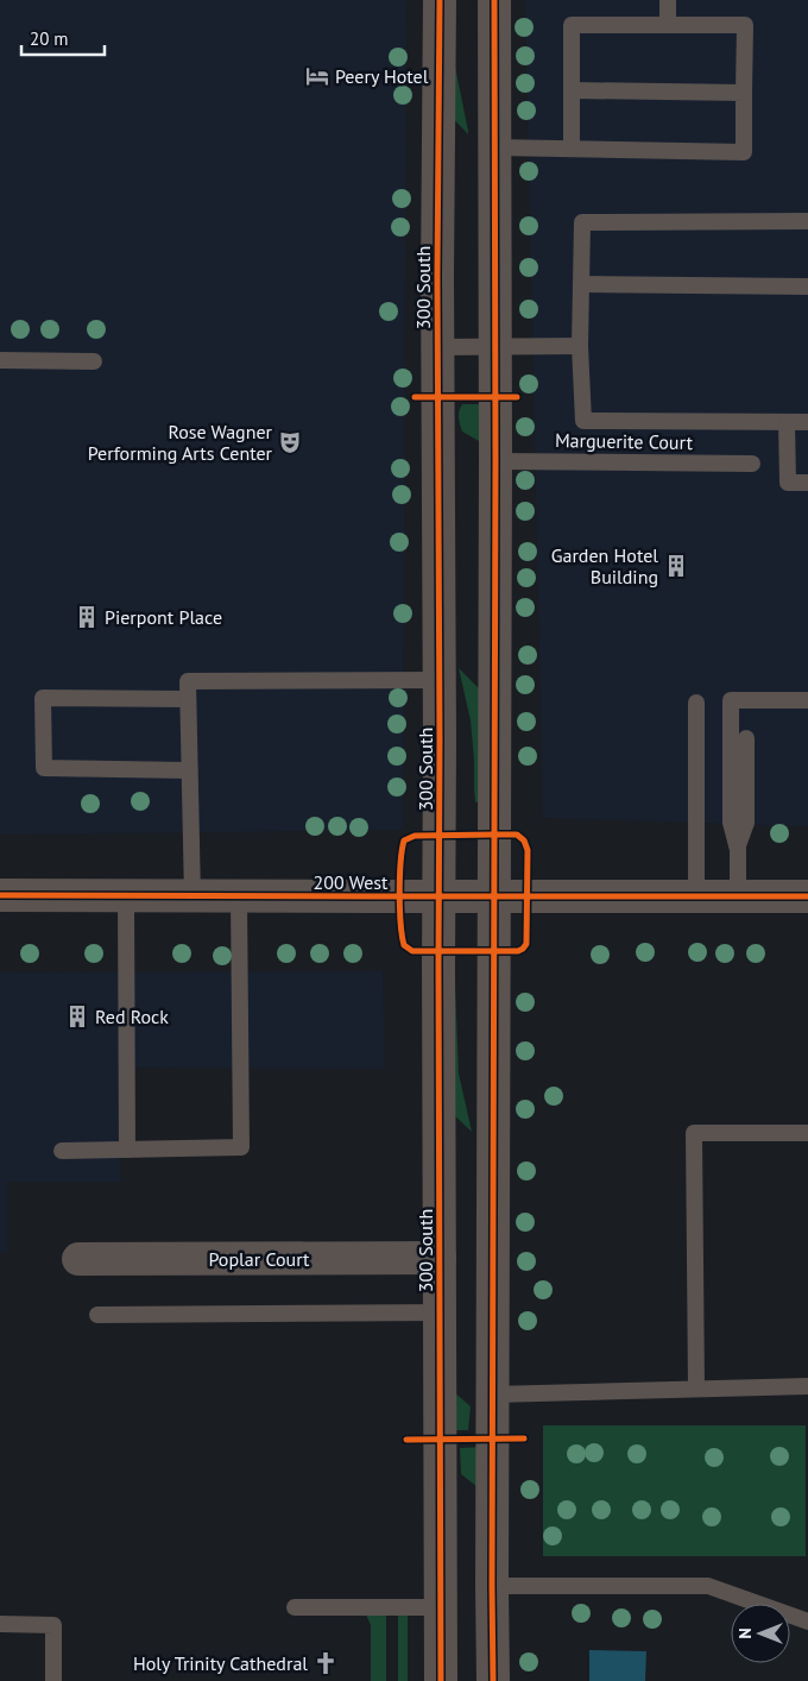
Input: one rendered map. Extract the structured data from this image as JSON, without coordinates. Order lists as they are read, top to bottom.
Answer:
{
  "streets": {
    "street": ["300 South", "200 West", "Poplar Court"],
    "lane": ["Marguerite Court"]
  },
  "crossings": [
    ["300 South", "200 West"],
    ["300 South", "Poplar Court"]
  ],
  "places": {
    "hotel": ["Peery Hotel"],
    "theatre": ["Rose Wagner Performing Arts Center"],
    "building": ["Garden Hotel Building", "Pierpont Place", "Red Rock"],
    "church": ["Holy Trinity Cathedral"]
  },
  "scale_bar": "20 m",
  "north": "left"
}
